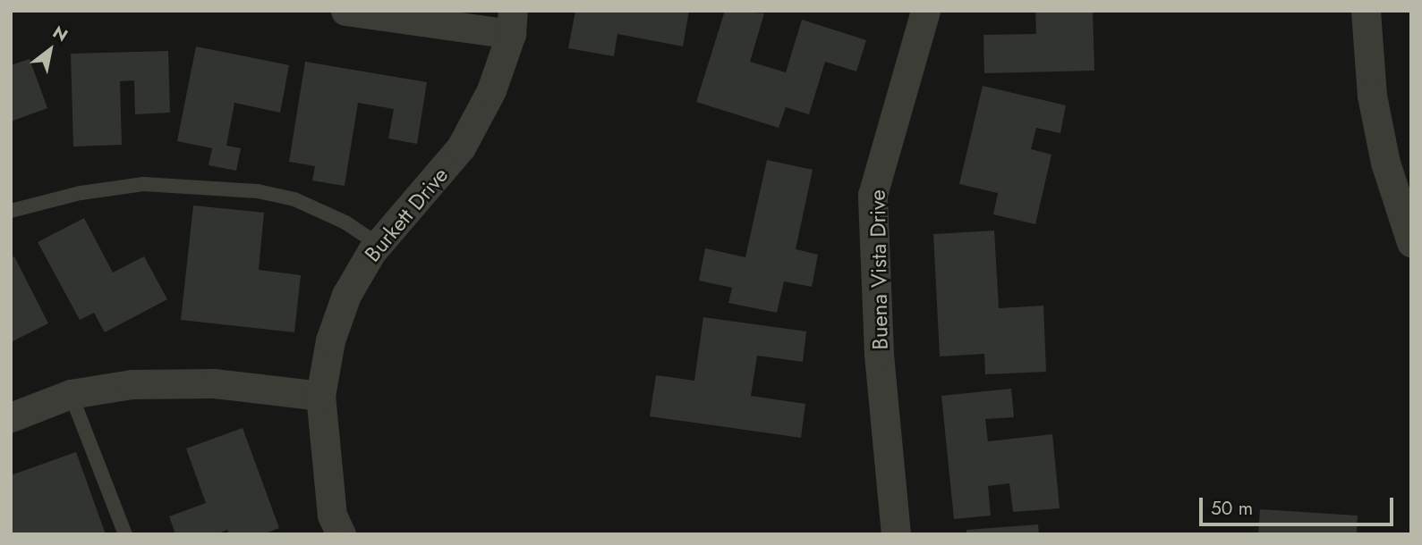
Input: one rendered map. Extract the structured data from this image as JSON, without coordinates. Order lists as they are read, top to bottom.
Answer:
{
  "streets": {
    "street": ["Burkett Drive", "Buena Vista Drive"]
  },
  "scale_bar": "50 m",
  "north": "top right"
}
